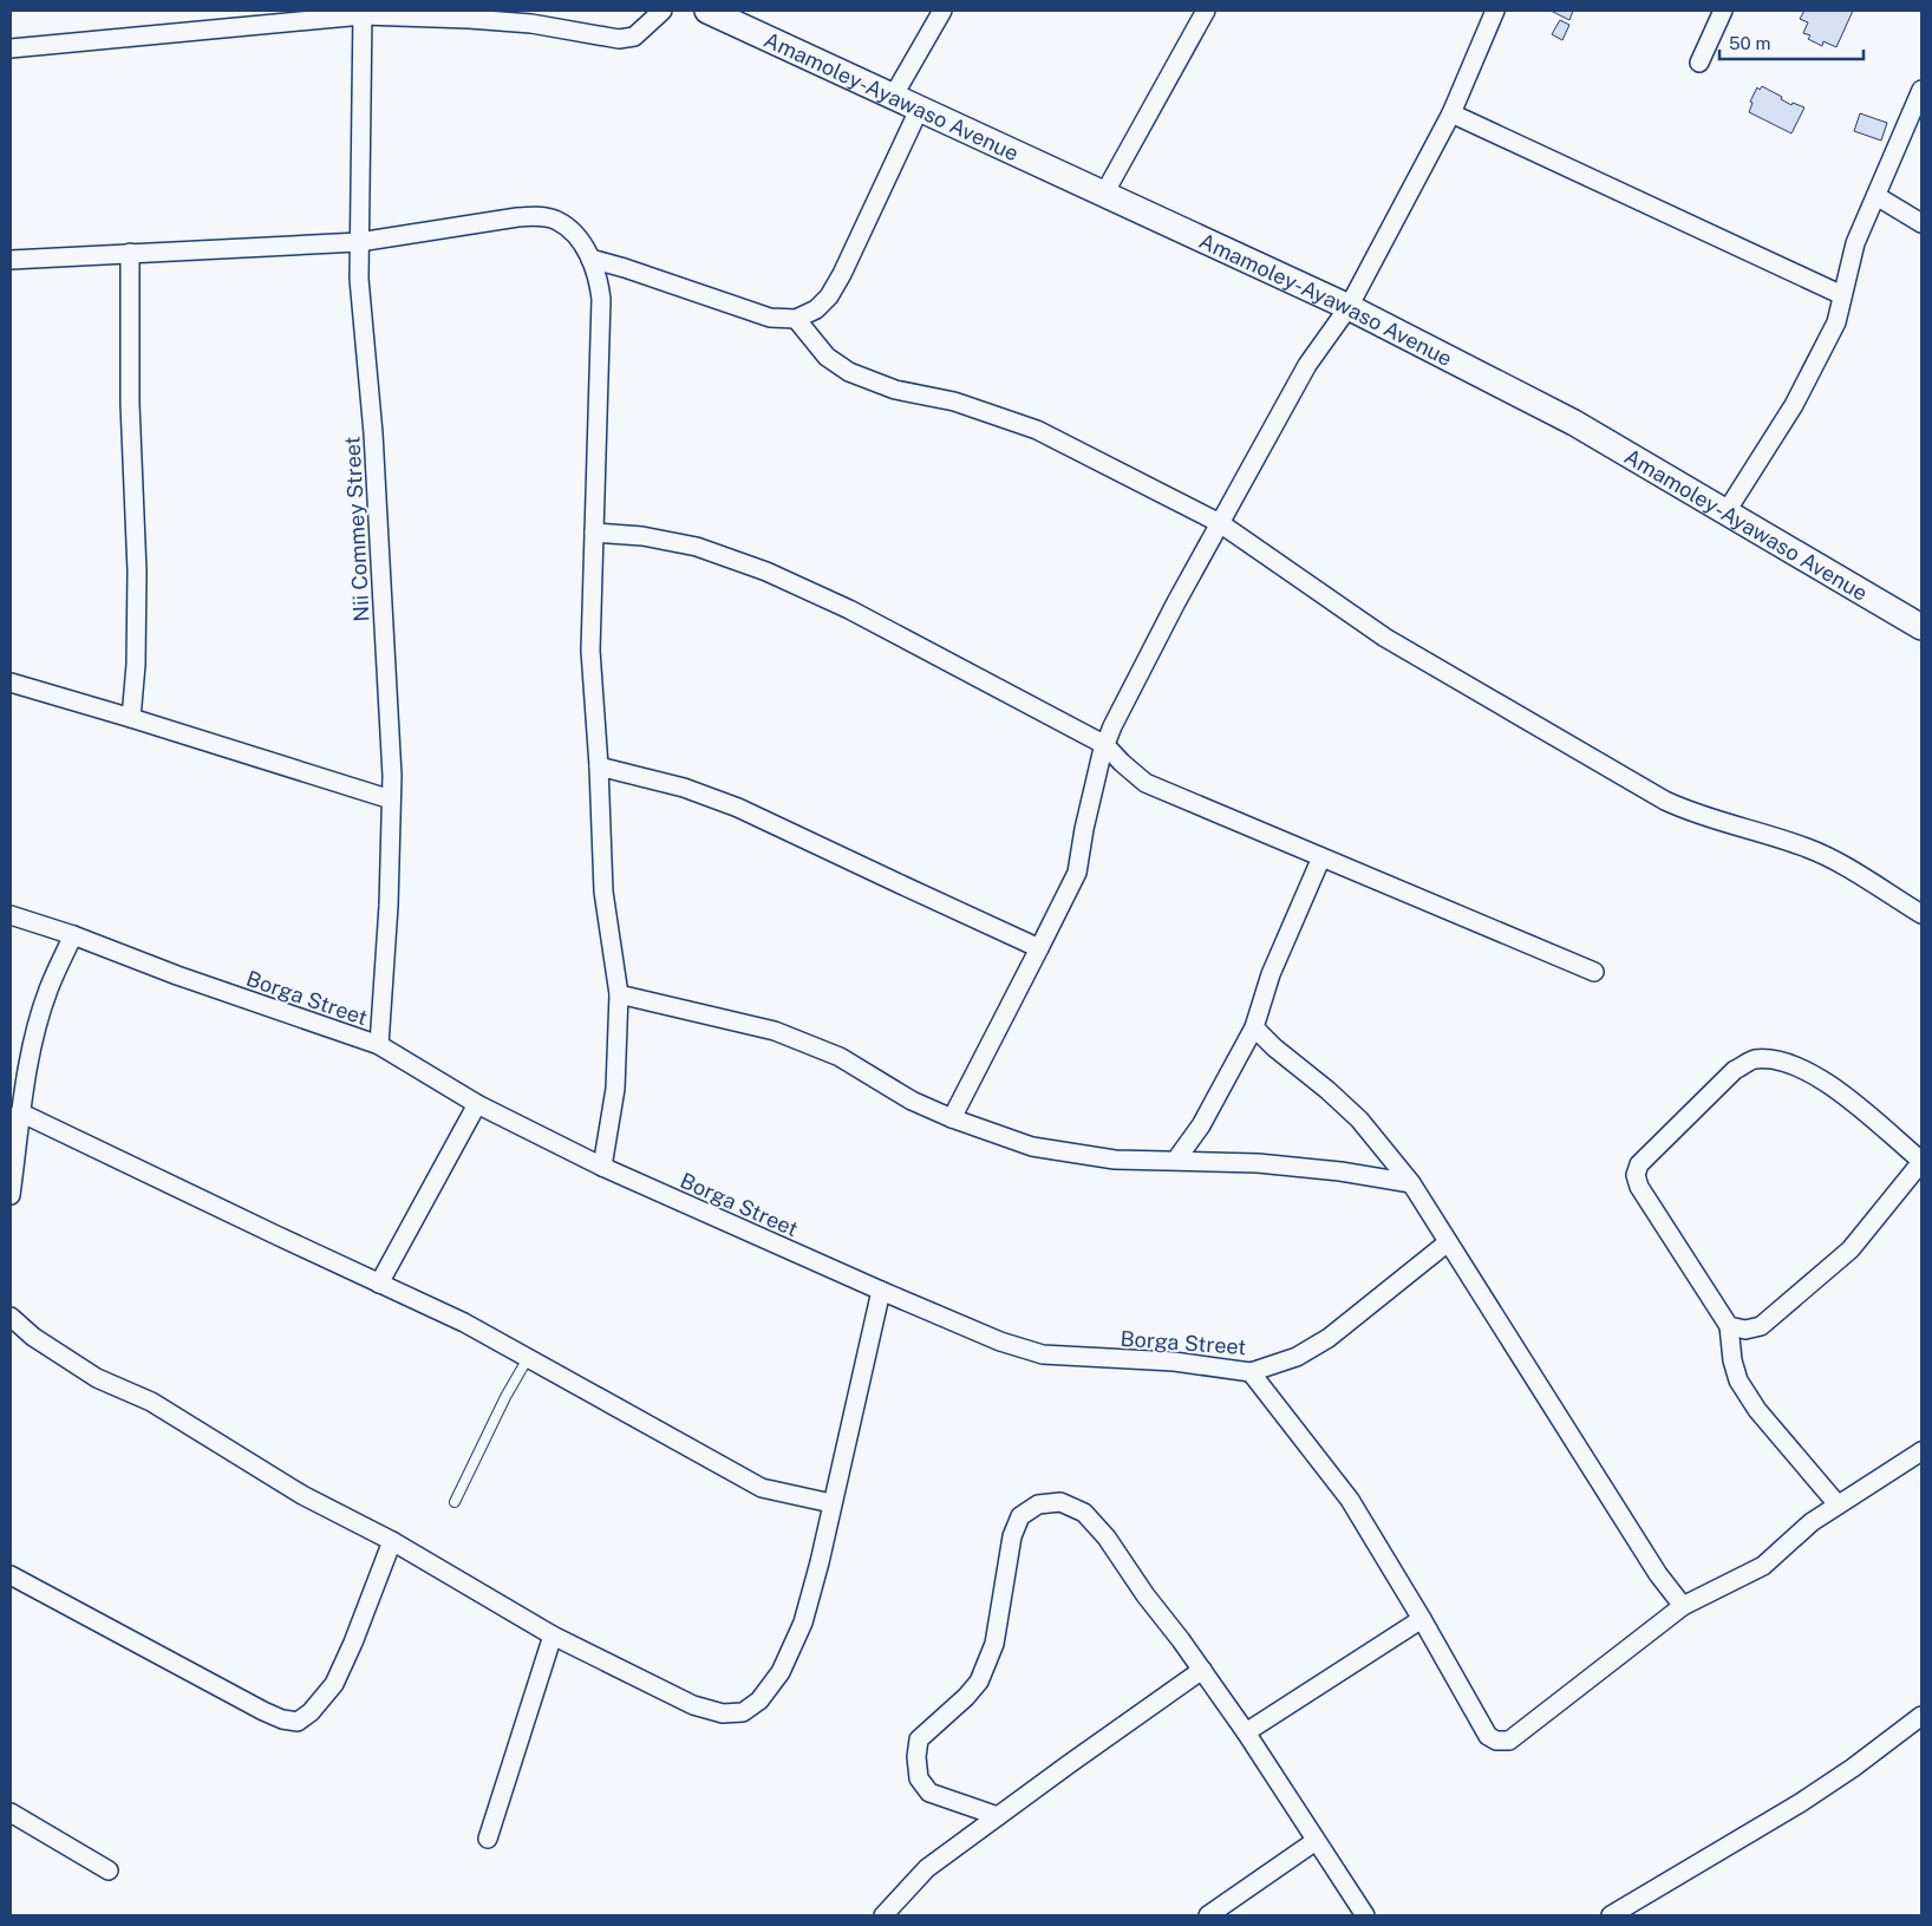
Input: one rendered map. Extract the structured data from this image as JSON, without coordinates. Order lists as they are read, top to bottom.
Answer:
{
  "streets": {
    "street": ["Amamoley-Ayawaso Avenue", "Nii Commey Street", "Borga Street"]
  },
  "crossings": [
    ["Nii Commey Street", "Borga Street"]
  ],
  "scale_bar": "50 m"
}
